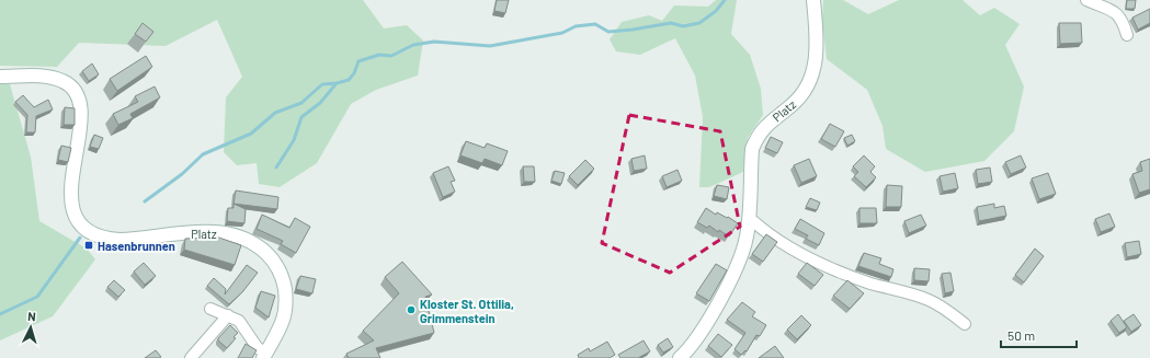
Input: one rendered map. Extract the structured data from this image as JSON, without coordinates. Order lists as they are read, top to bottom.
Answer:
{
  "streets": {
    "street": ["Platz"]
  },
  "places": {
    "transit": ["Hasenbrunnen"],
    "other": ["Kloster St. Ottilia, Grimmenstein"]
  },
  "scale_bar": "50 m",
  "north": "top"
}
